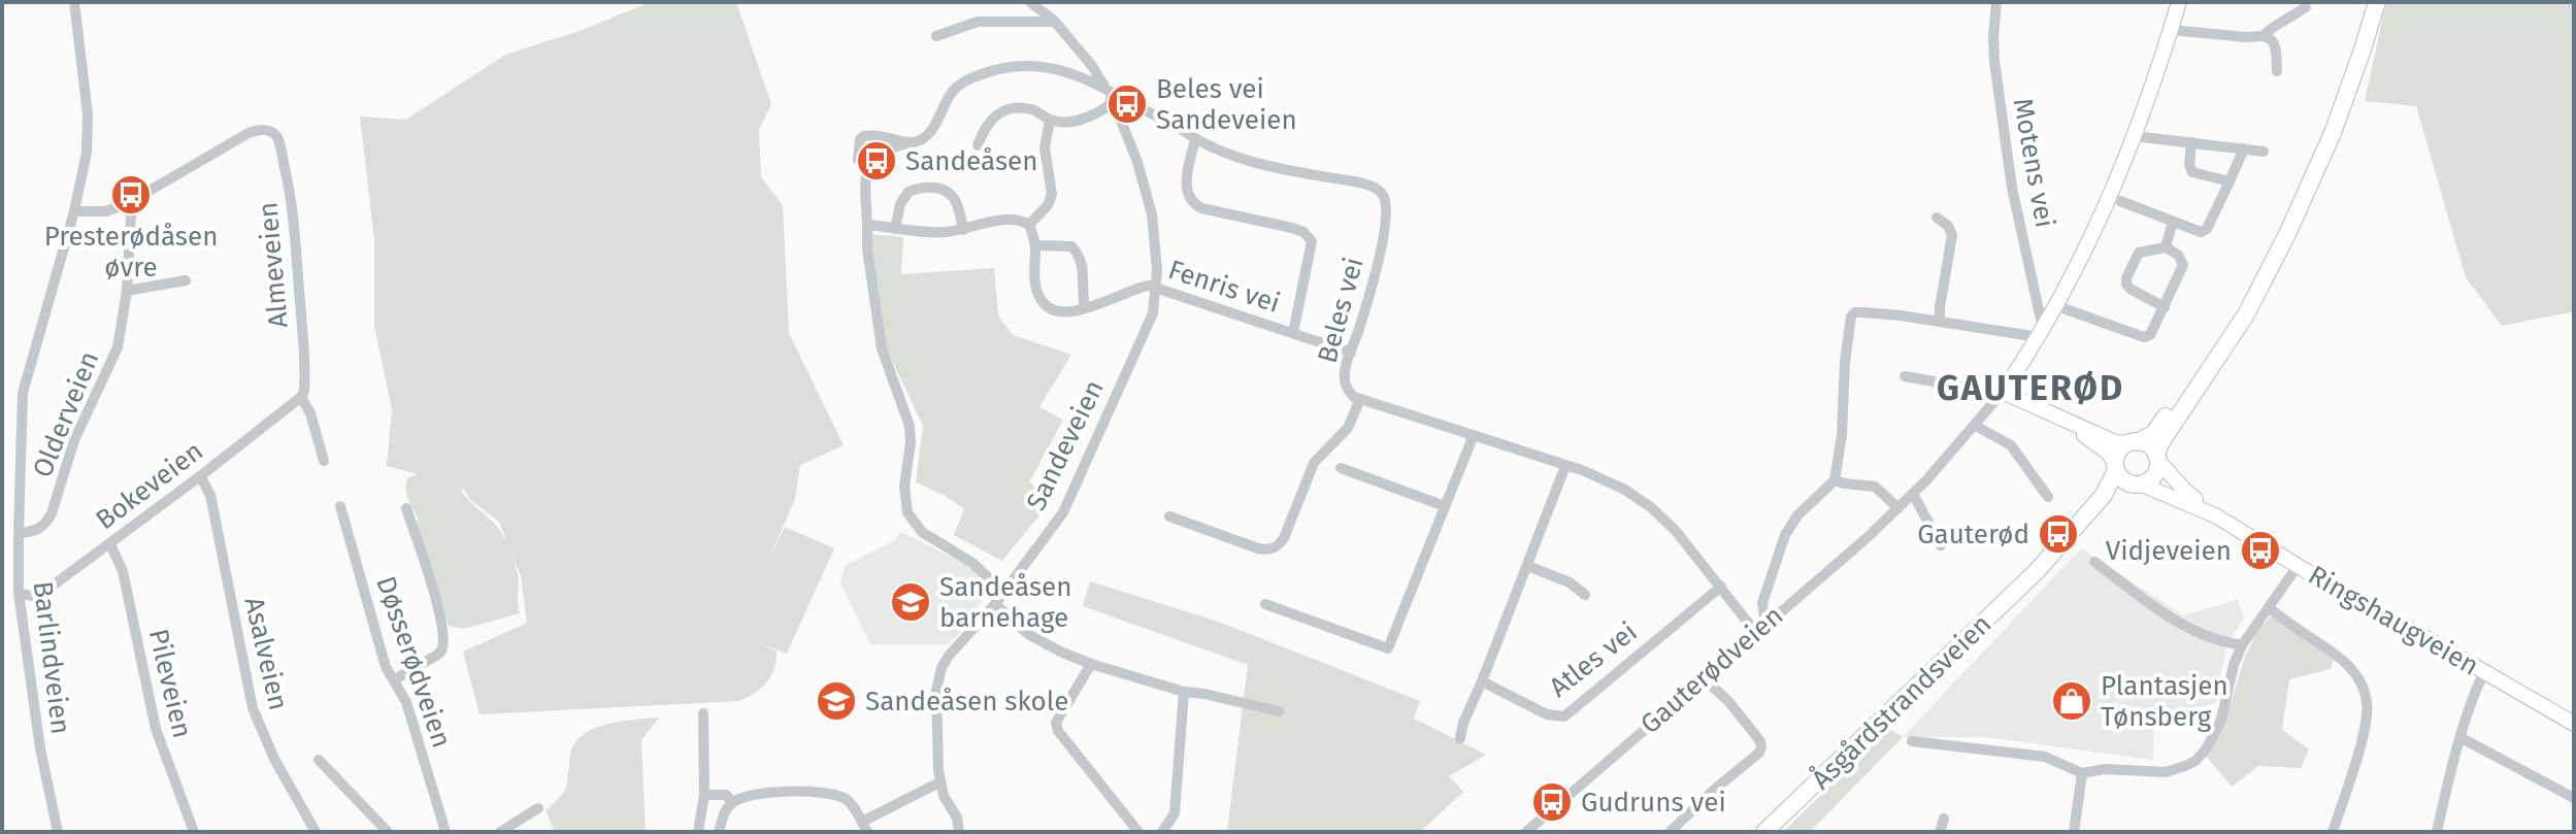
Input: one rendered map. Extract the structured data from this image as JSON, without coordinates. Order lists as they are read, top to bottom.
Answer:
{
  "streets": {
    "main road": ["Ringshaugveien", "Gauterødveien", "Åsgårdstrandsveien"],
    "street": [
      "Motens vei",
      "Almeveien",
      "Fenris vei",
      "Beles vei",
      "Olderveien",
      "Sandeveien",
      "Bokeveien",
      "Asalveien",
      "Barlindveien",
      "Atles vei",
      "Døsserødveien",
      "Pileveien"
    ]
  },
  "crossings": [
    ["Motens vei", "Gauterødveien"],
    ["Almeveien", "Olderveien"],
    ["Almeveien", "Bokeveien"],
    ["Fenris vei", "Beles vei"],
    ["Fenris vei", "Sandeveien"],
    ["Beles vei", "Sandeveien"],
    ["Beles vei", "Atles vei"],
    ["Beles vei", "Gauterødveien"],
    ["Olderveien", "Barlindveien"],
    ["Bokeveien", "Asalveien"],
    ["Bokeveien", "Barlindveien"],
    ["Bokeveien", "Pileveien"],
    ["Ringshaugveien", "Åsgårdstrandsveien"]
  ],
  "districts": ["GAUTERØD"],
  "places": {
    "bus stop": [
      "Beles vei Sandeveien",
      "Sandeåsen",
      "Presterødåsen øvre",
      "Gauterød",
      "Vidjeveien",
      "Gudruns vei"
    ],
    "school or university": ["Sandeåsen barnehage", "Sandeåsen skole"],
    "shop": ["Plantasjen Tønsberg"]
  }
}
